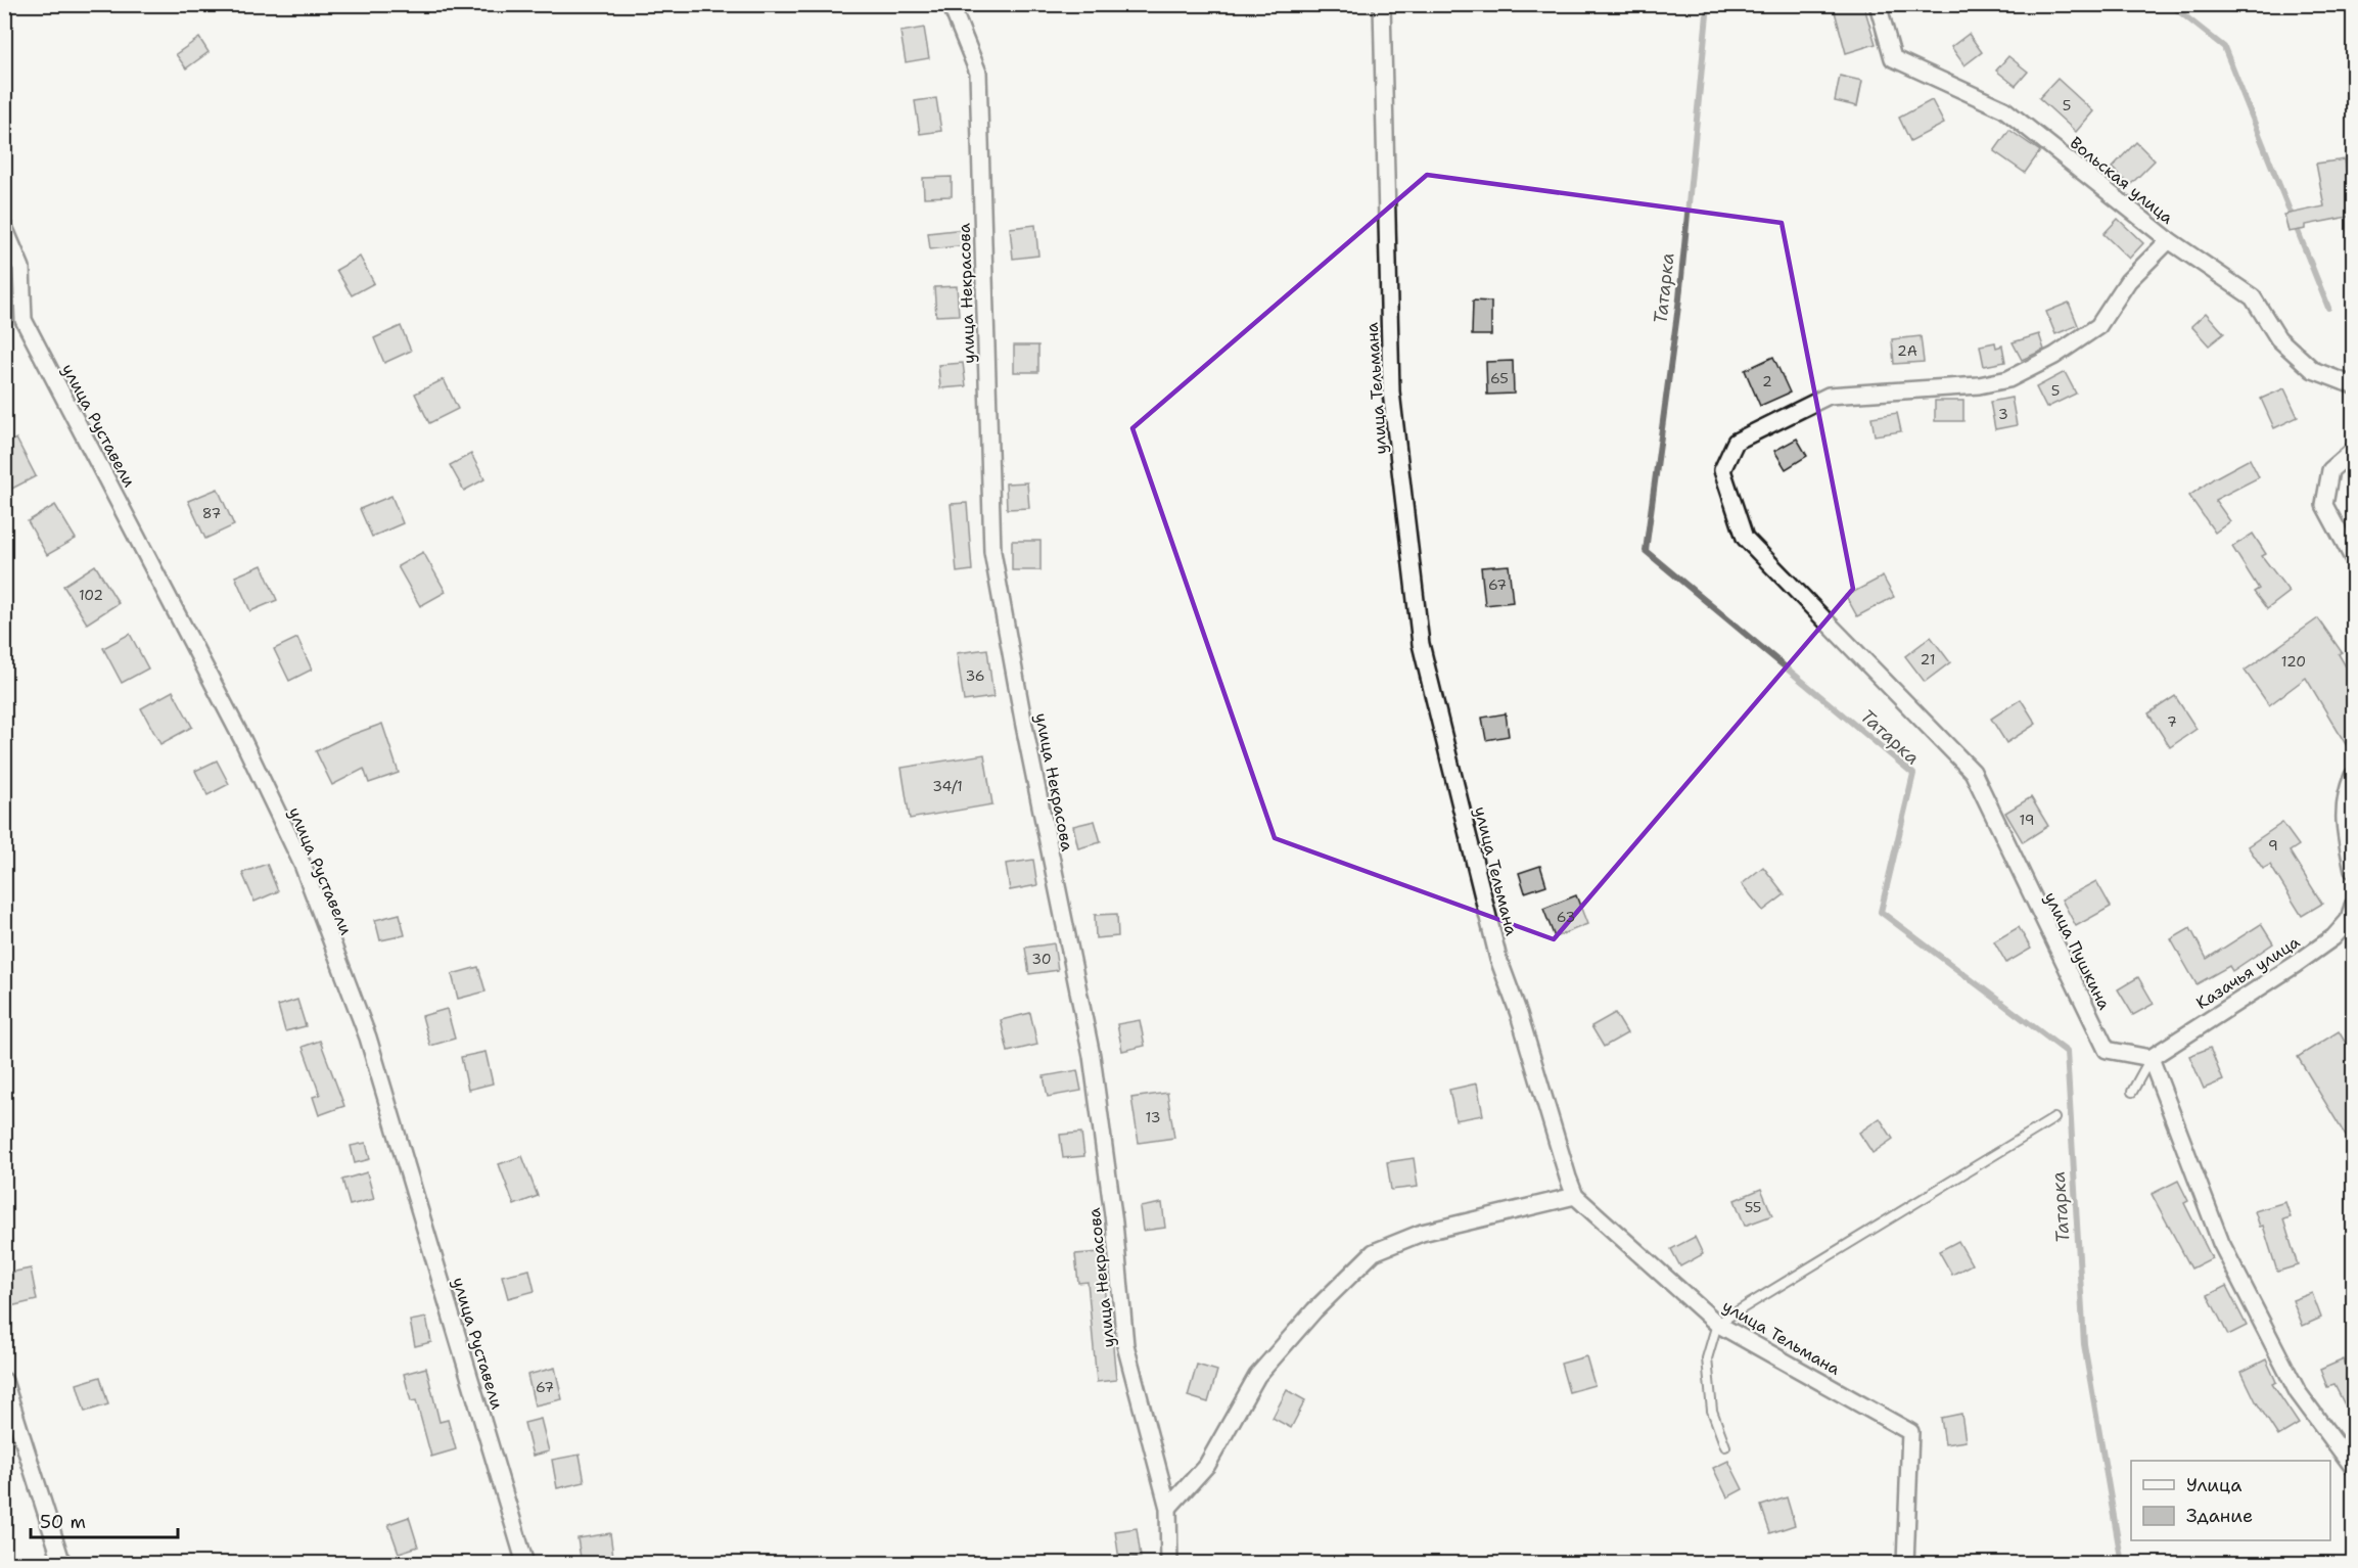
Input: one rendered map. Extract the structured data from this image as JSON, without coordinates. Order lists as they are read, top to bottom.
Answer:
{
  "streets": {
    "street": [
      "Вольская улица",
      "улица Некрасова",
      "улица Тельмана",
      "улица Руставели",
      "улица Пушкина",
      "Казачья улица"
    ]
  },
  "crossings": [
    ["Вольская улица", "улица Пушкина"],
    ["улица Пушкина", "Казачья улица"]
  ],
  "water": ["Татарка"],
  "house_numbers": [
    "5",
    "2А",
    "65",
    "2",
    "5",
    "3",
    "87",
    "67",
    "102",
    "21",
    "120",
    "36",
    "7",
    "34/1",
    "19",
    "9",
    "63",
    "30",
    "13",
    "55",
    "67"
  ],
  "legend": ["Улица", "Здание"],
  "scale_bar": "50 m"
}
